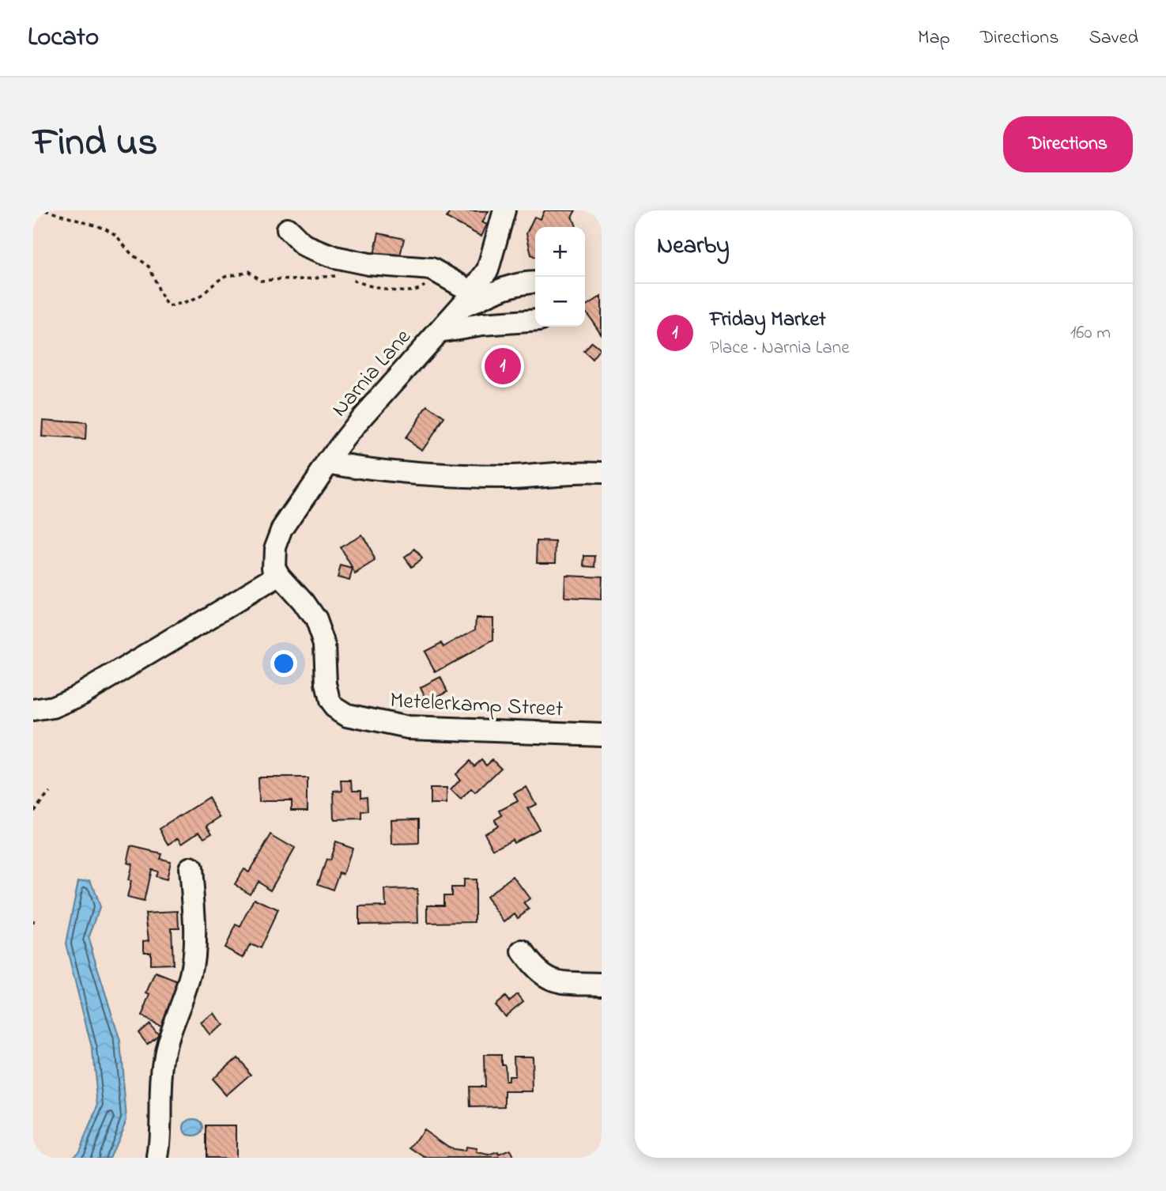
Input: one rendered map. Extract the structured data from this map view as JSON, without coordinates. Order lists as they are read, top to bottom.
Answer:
{
  "streets": {
    "street": ["Narnia Lane", "Metelerkamp Street"]
  },
  "crossings": [
    ["Narnia Lane", "Metelerkamp Street"]
  ],
  "page": {
    "header": "Locato",
    "nav": ["Map", "Directions", "Saved"],
    "title": "Find us",
    "buttons": "Directions",
    "heading": "Nearby",
    "map_buttons": ["+", "−"],
    "list": [
      {
        "mark": "1",
        "name": "Friday Market",
        "note": "Place · Narnia Lane",
        "value": "160 m"
      }
    ],
    "pins": "1"
  }
}
